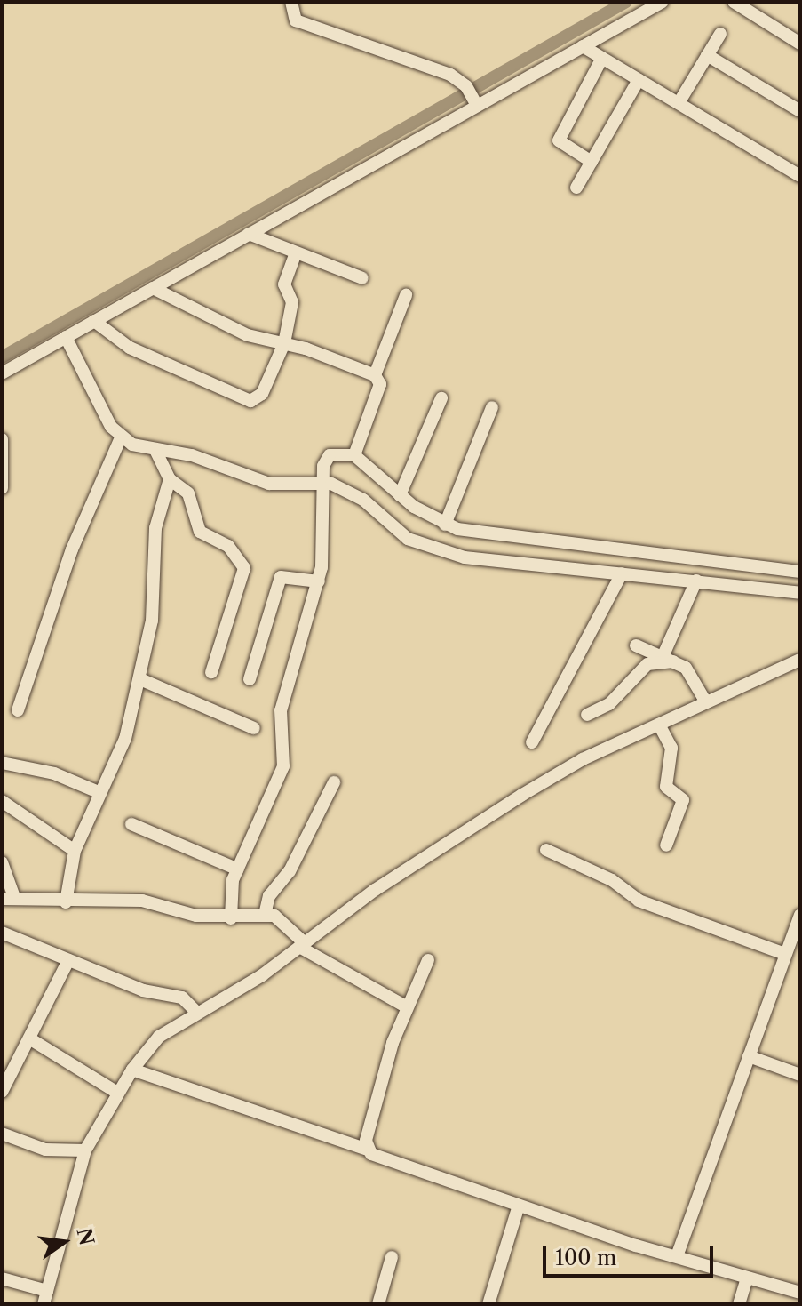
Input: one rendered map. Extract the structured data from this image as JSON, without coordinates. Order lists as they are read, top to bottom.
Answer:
{
  "scale_bar": "100 m",
  "north": "right"
}
